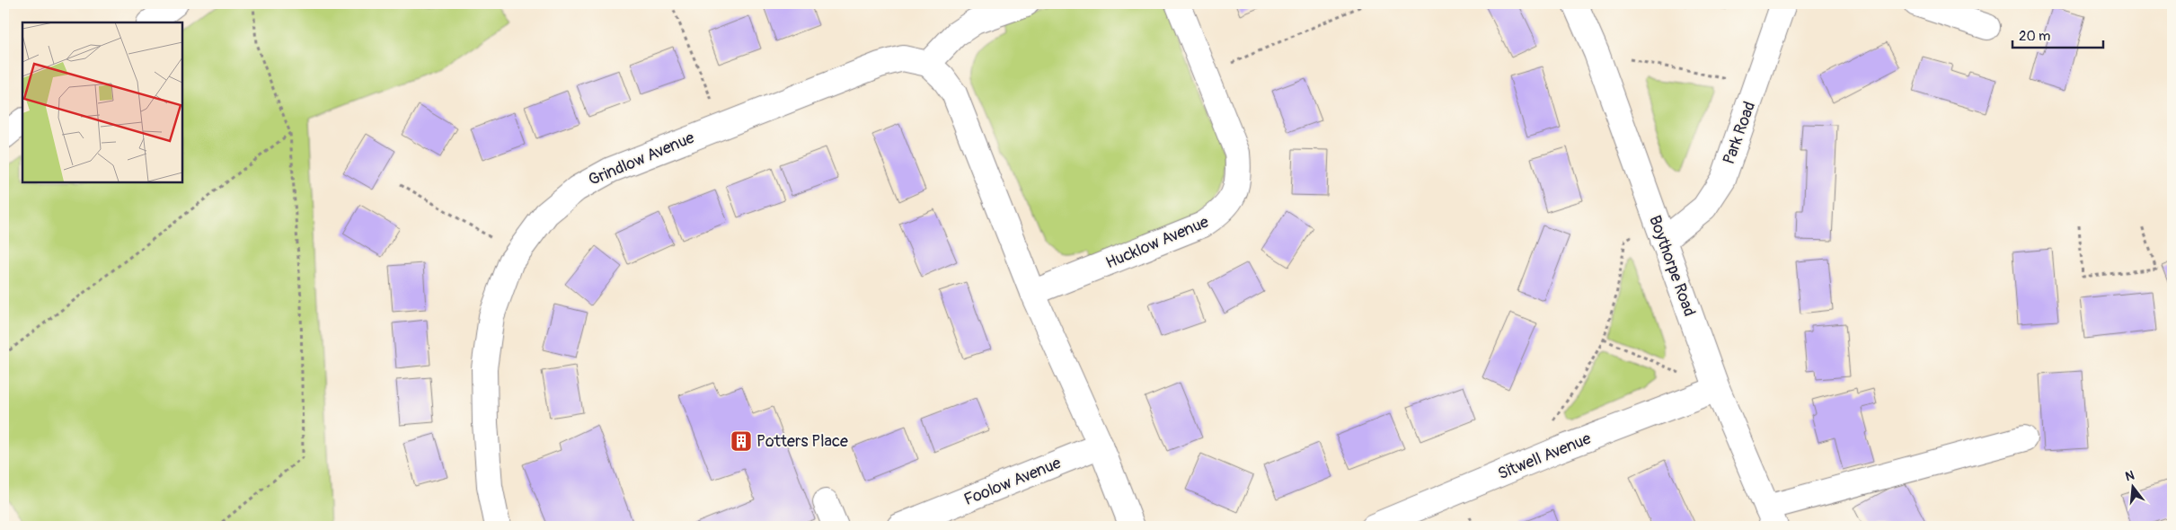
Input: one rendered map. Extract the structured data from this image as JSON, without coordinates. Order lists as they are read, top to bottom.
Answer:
{
  "streets": {
    "street": [
      "Park Road",
      "Grindlow Avenue",
      "Hucklow Avenue",
      "Boythorpe Road",
      "Sitwell Avenue",
      "Foolow Avenue"
    ]
  },
  "crossings": [
    ["Park Road", "Boythorpe Road"],
    ["Boythorpe Road", "Sitwell Avenue"]
  ],
  "places": {
    "building": ["Potters Place"]
  },
  "scale_bar": "20 m",
  "north": "top"
}
